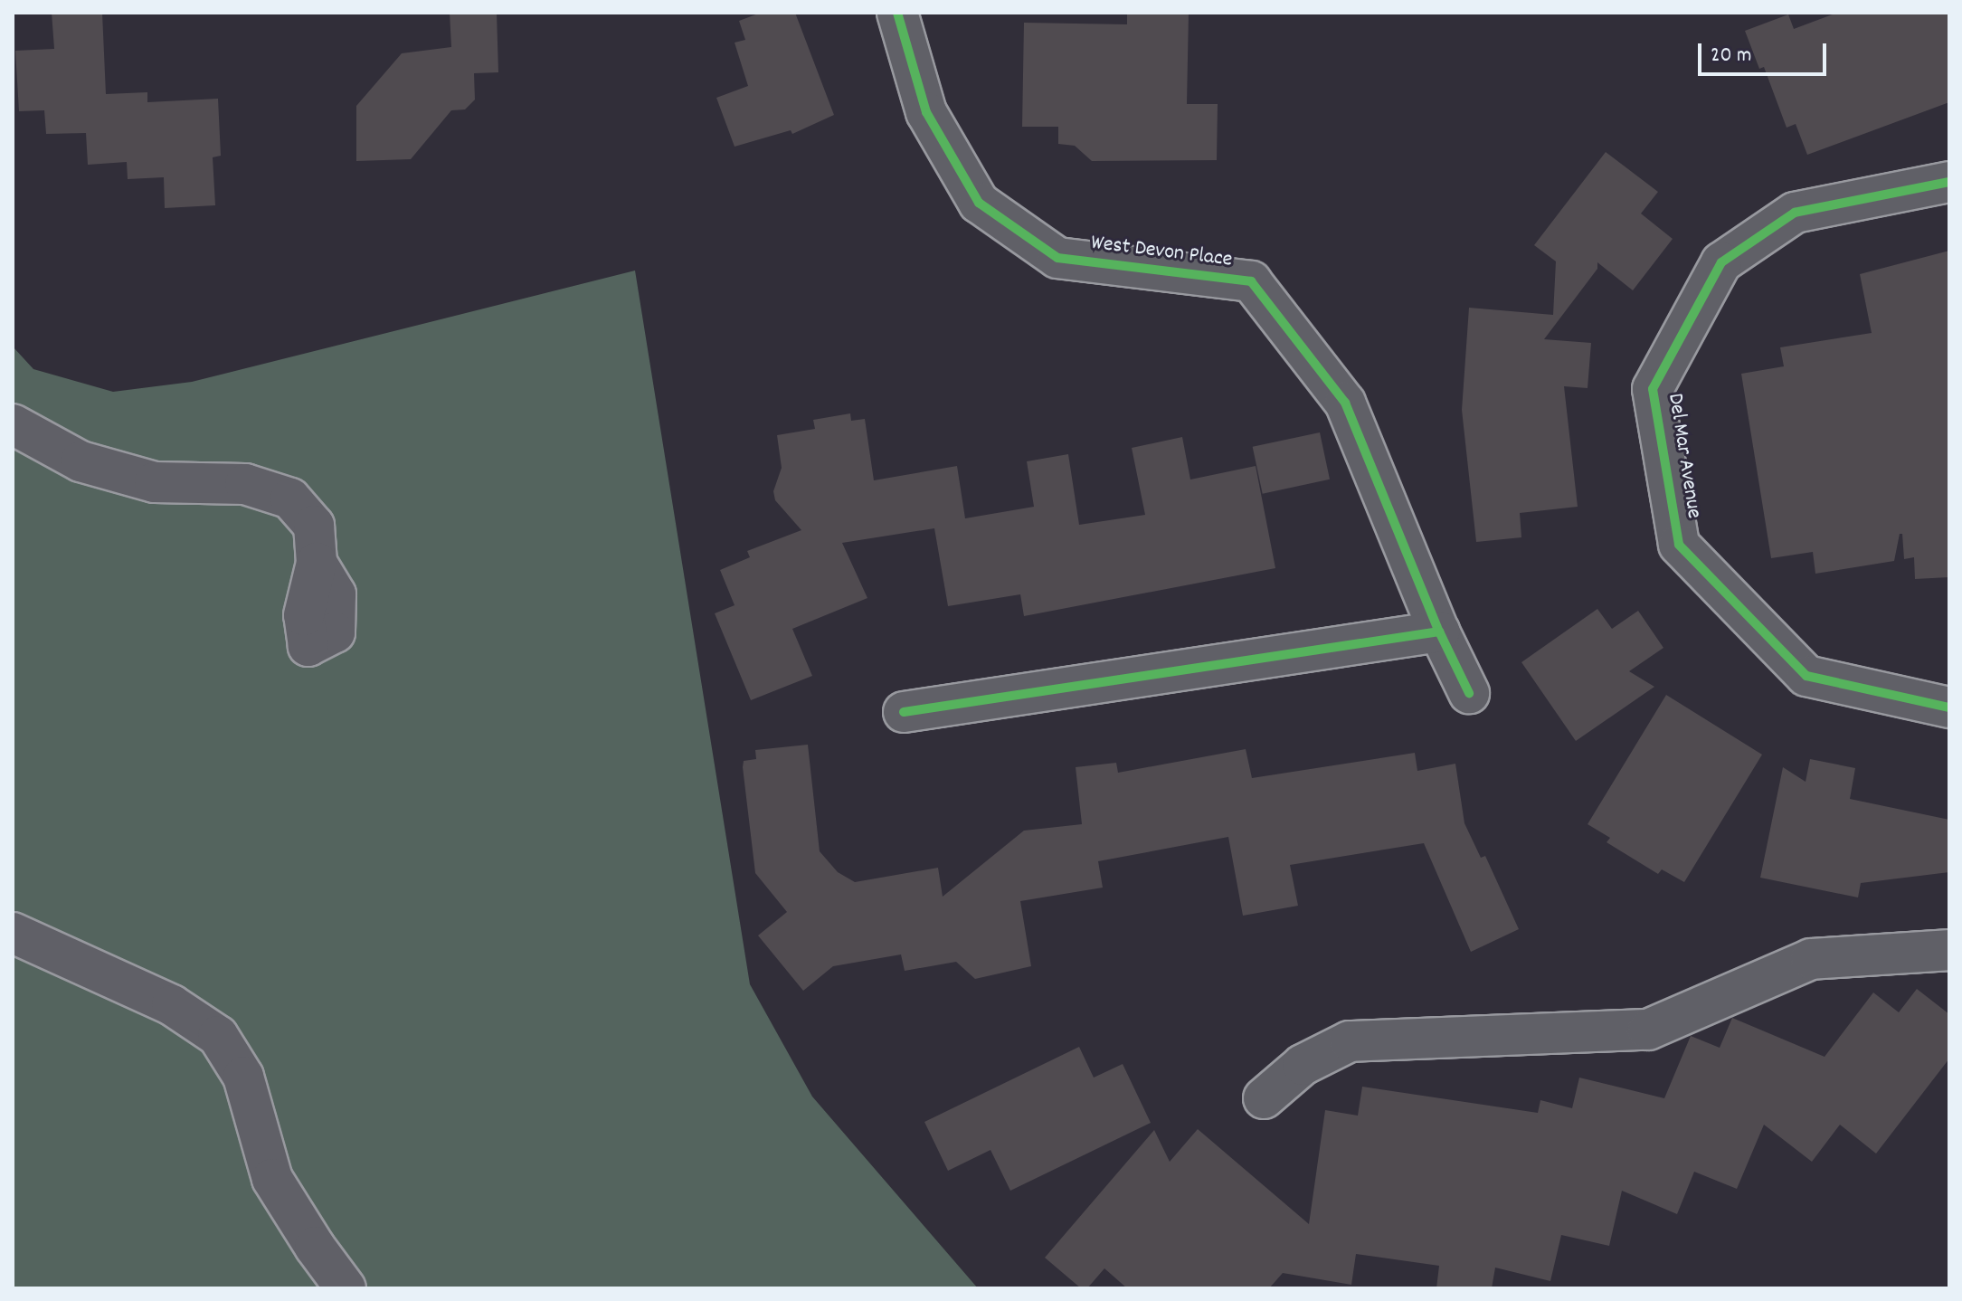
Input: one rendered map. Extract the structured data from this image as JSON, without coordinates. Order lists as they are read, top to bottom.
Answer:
{
  "streets": {
    "street": ["West Devon Place", "Del Mar Avenue"]
  },
  "scale_bar": "20 m"
}
